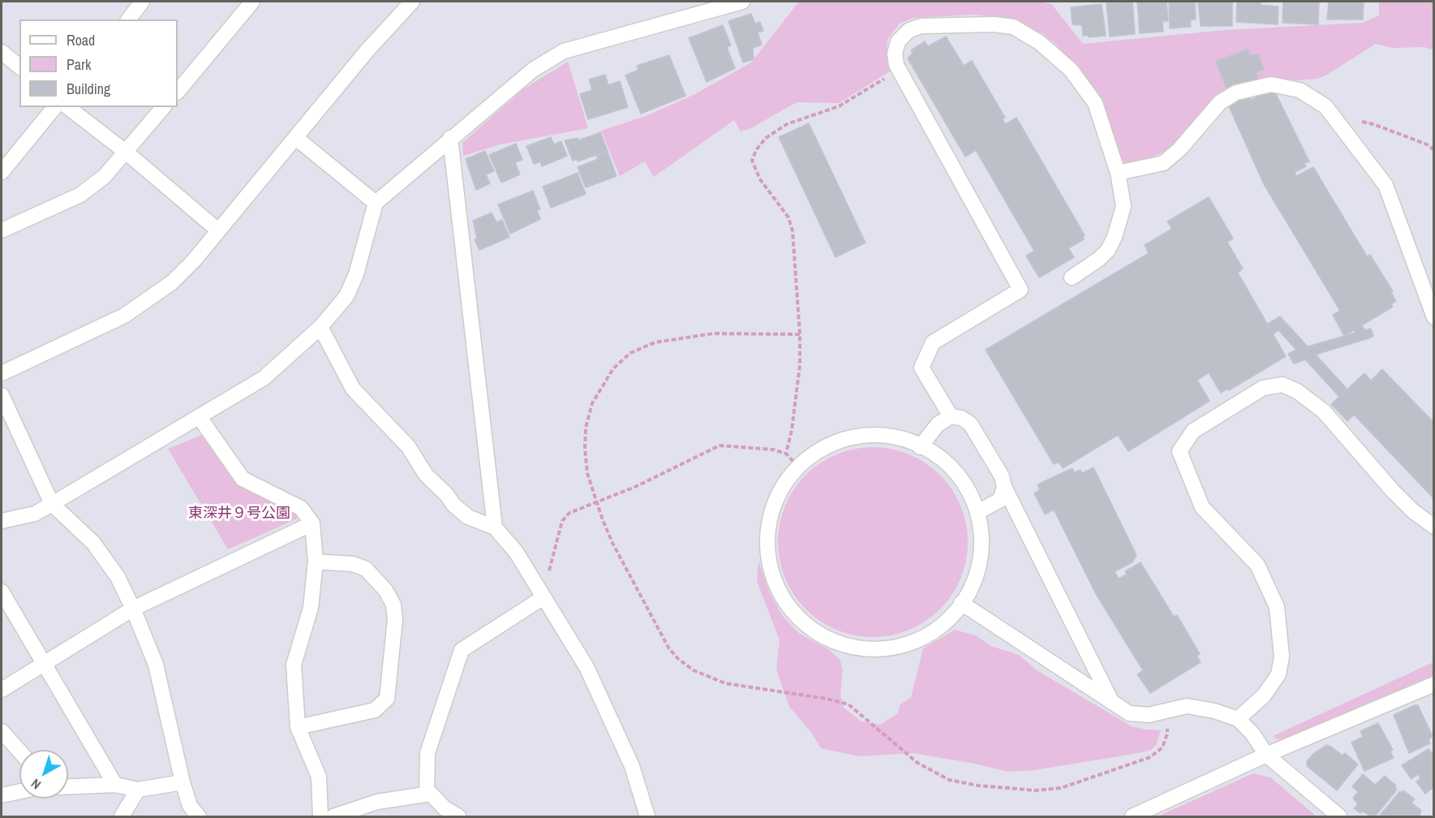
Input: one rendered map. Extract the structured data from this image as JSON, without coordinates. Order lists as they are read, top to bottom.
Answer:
{
  "parks": ["東深井９号公園"],
  "legend": ["Road", "Park", "Building"],
  "north": "bottom left"
}
